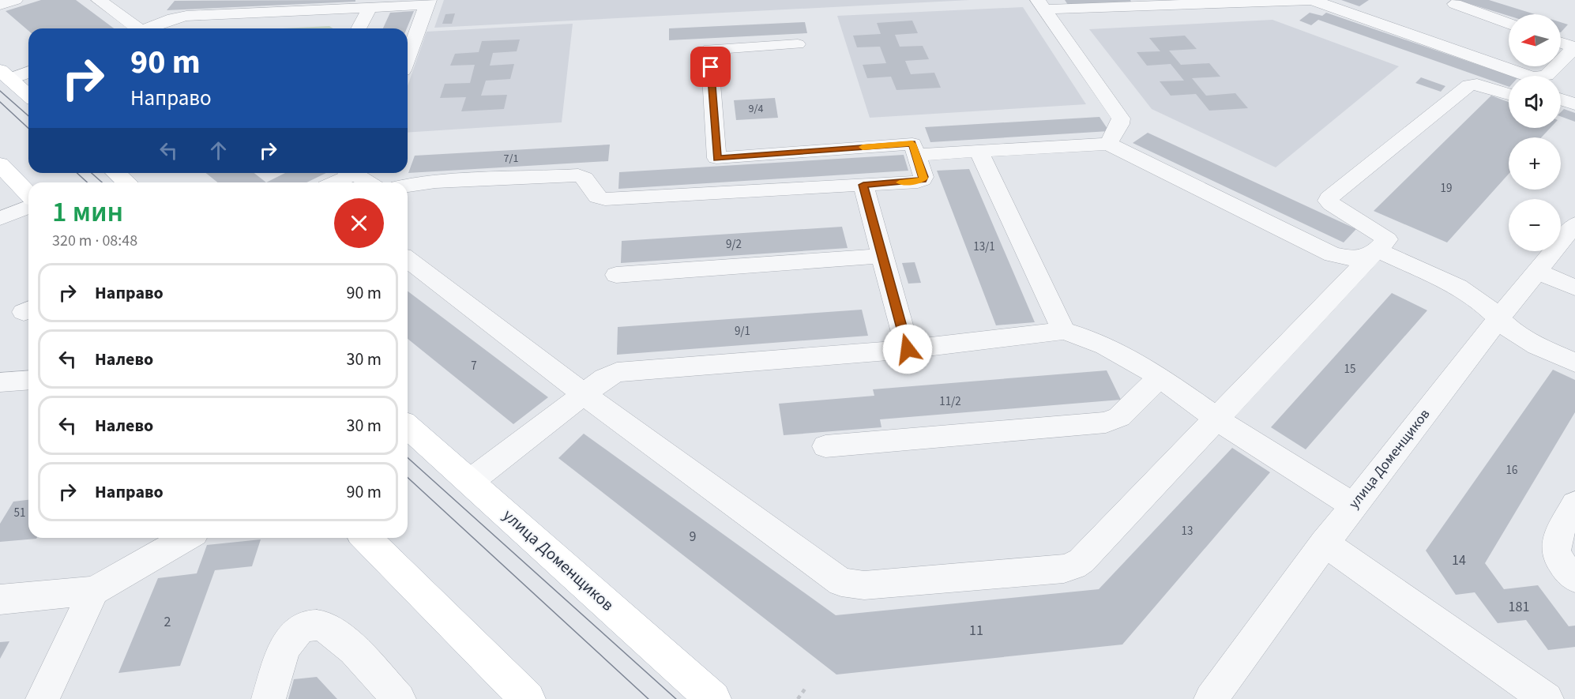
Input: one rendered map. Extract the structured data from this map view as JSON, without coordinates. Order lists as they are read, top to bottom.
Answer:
{
  "streets": {
    "main road": ["улица Доменщиков"]
  },
  "house_numbers": [
    "9/4",
    "7/1",
    "19",
    "9/2",
    "13/1",
    "9/1",
    "7",
    "15",
    "11/2",
    "16",
    "51",
    "13",
    "9",
    "14",
    "181",
    "2",
    "11"
  ],
  "north": "left",
  "page": {
    "map_buttons": ["+", "−"],
    "turn": ["90 m", "Направо"],
    "heading": ["1 мин", "320 m · 08:48"],
    "list": [
      {
        "name": "Направо",
        "value": "90 m"
      },
      {
        "name": "Налево",
        "value": "30 m"
      },
      {
        "name": "Налево",
        "value": "30 m"
      },
      {
        "name": "Направо",
        "value": "90 m"
      }
    ]
  }
}
